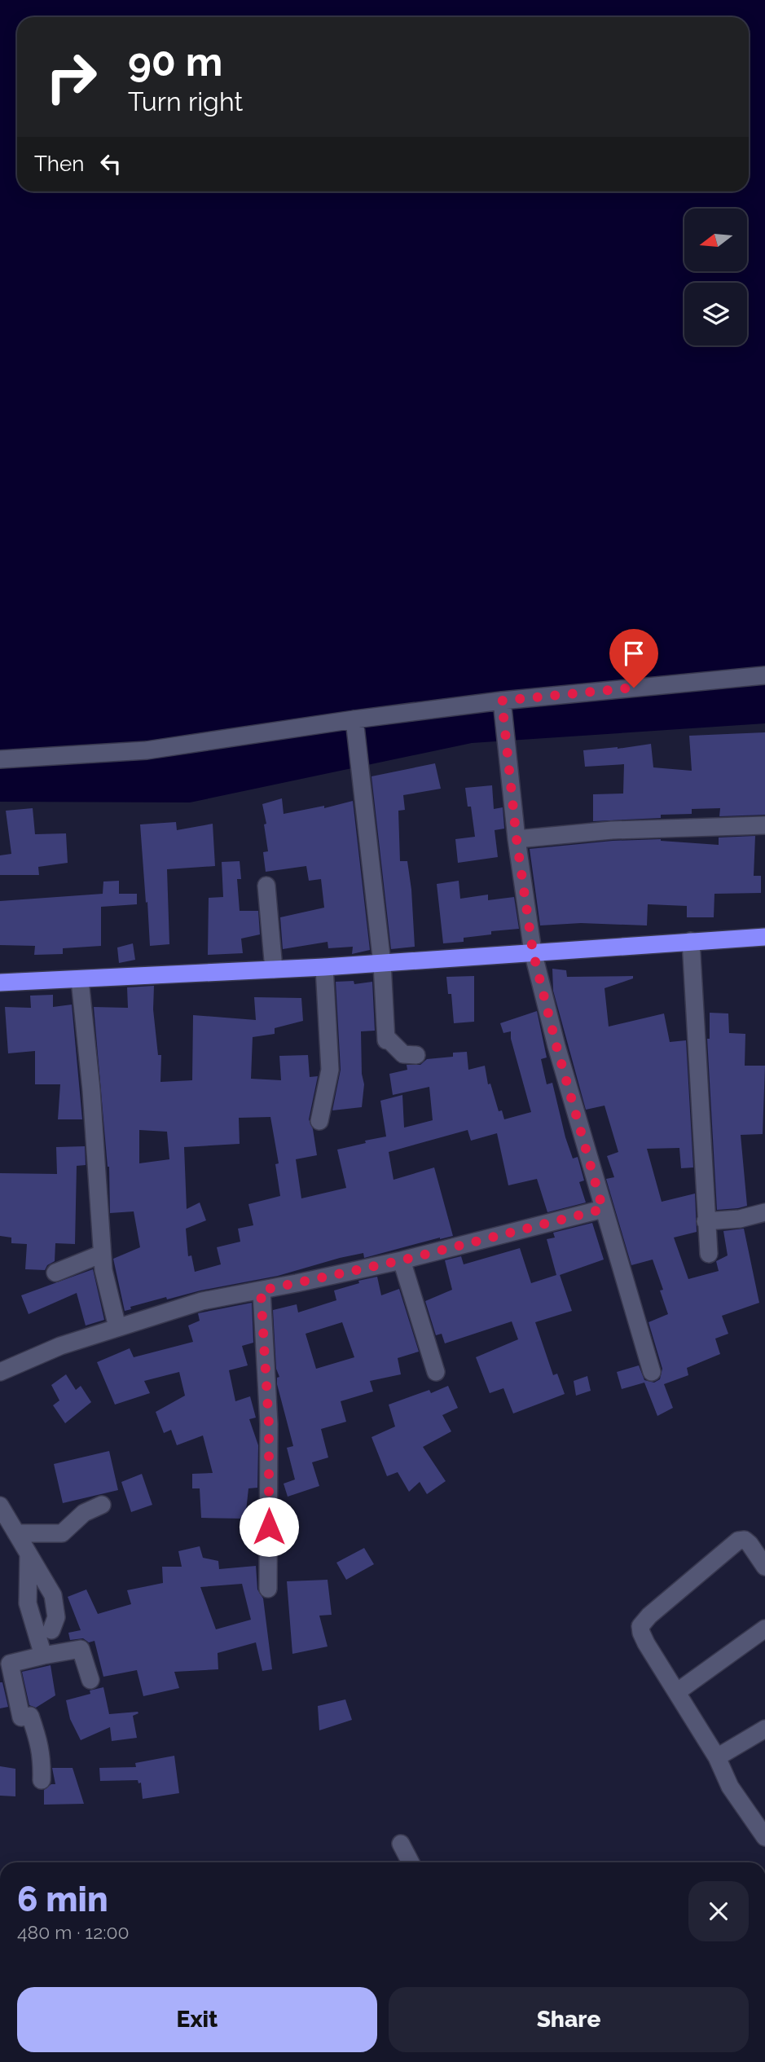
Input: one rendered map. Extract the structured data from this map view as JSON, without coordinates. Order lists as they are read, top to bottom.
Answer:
{
  "north": "left",
  "page": {
    "turn": ["90 m", "Turn right"],
    "then": "Then",
    "heading": ["6 min", "480 m · 12:00"],
    "buttons": ["Exit", "Share"]
  }
}
